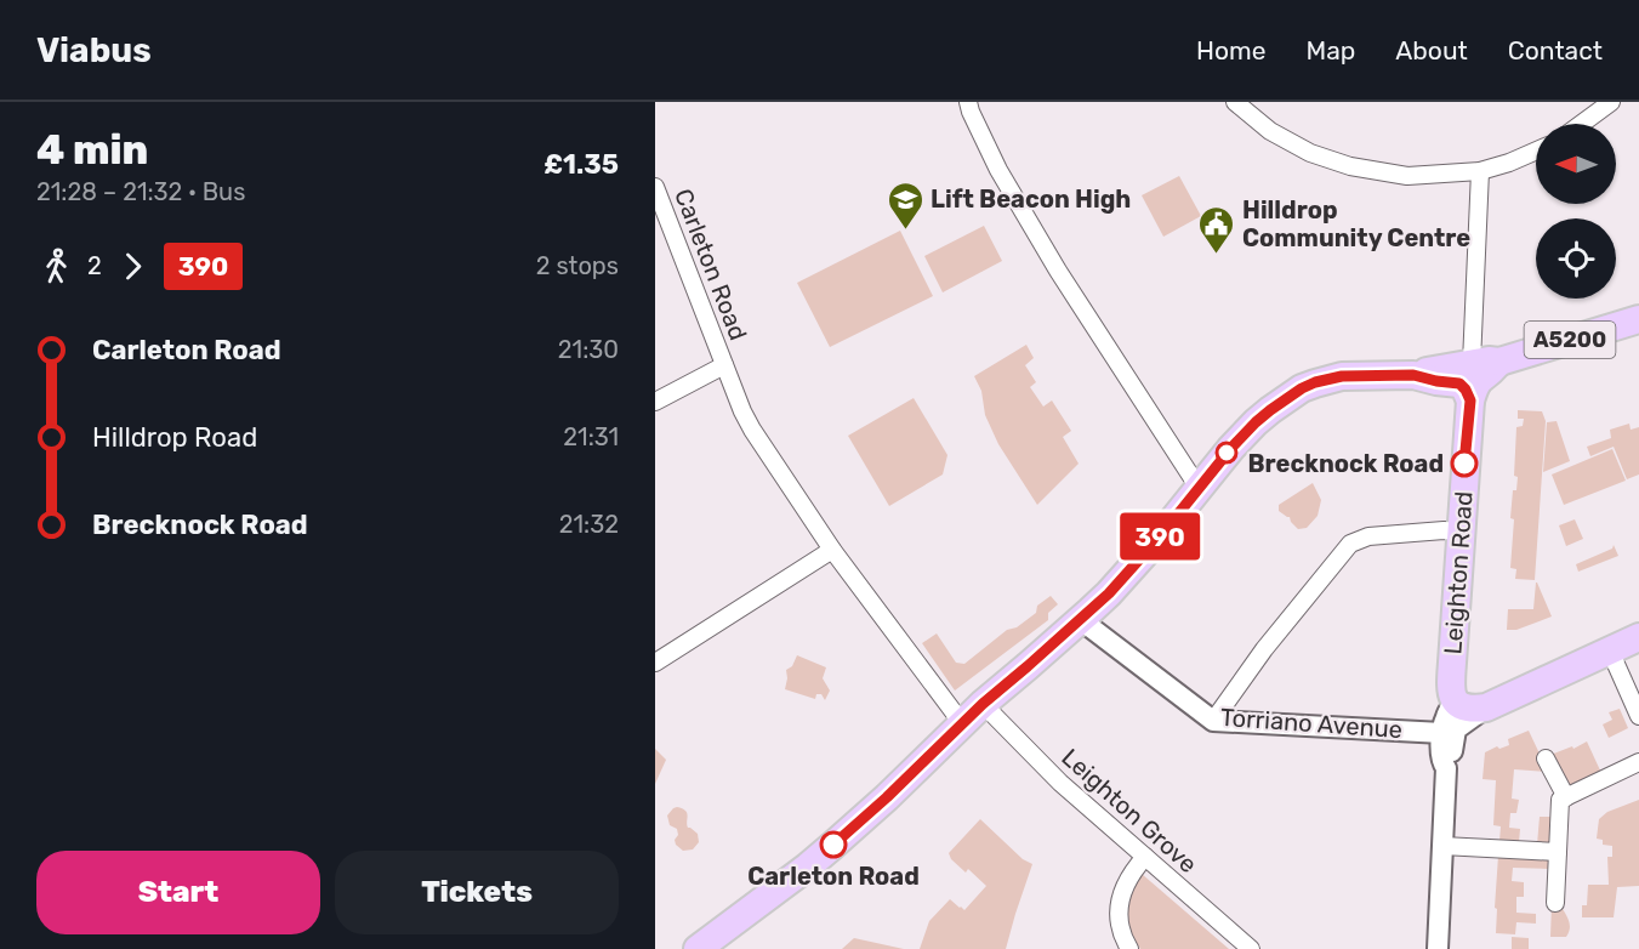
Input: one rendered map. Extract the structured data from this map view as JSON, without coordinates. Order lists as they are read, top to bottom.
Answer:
{
  "streets": {
    "main road": ["A5200", "Leighton Road"],
    "street": ["Carleton Road", "Torriano Avenue", "Leighton Grove"]
  },
  "crossings": [
    ["Carleton Road", "A5200"],
    ["A5200", "Leighton Road"],
    ["A5200", "Torriano Avenue"],
    ["A5200", "Leighton Grove"],
    ["Leighton Road", "Torriano Avenue"]
  ],
  "places": {
    "school or university": ["Lift Beacon High"],
    "public building": ["Hilldrop Community Centre"],
    "other": ["Brecknock Road", "Carleton Road"]
  },
  "lines": ["bus line 390"],
  "north": "left",
  "page": {
    "header": "Viabus",
    "nav": [
      "Home",
      "Map",
      "About",
      "Contact"
    ],
    "heading": ["4 min", "21:28 – 21:32 · Bus", "£1.35"],
    "on_map": "390",
    "legs": ["2", "390", "2 stops"],
    "list": [
      {
        "name": "Carleton Road",
        "value": "21:30"
      },
      {
        "name": "Hilldrop Road",
        "value": "21:31"
      },
      {
        "name": "Brecknock Road",
        "value": "21:32"
      }
    ],
    "buttons": ["Start", "Tickets"]
  }
}
